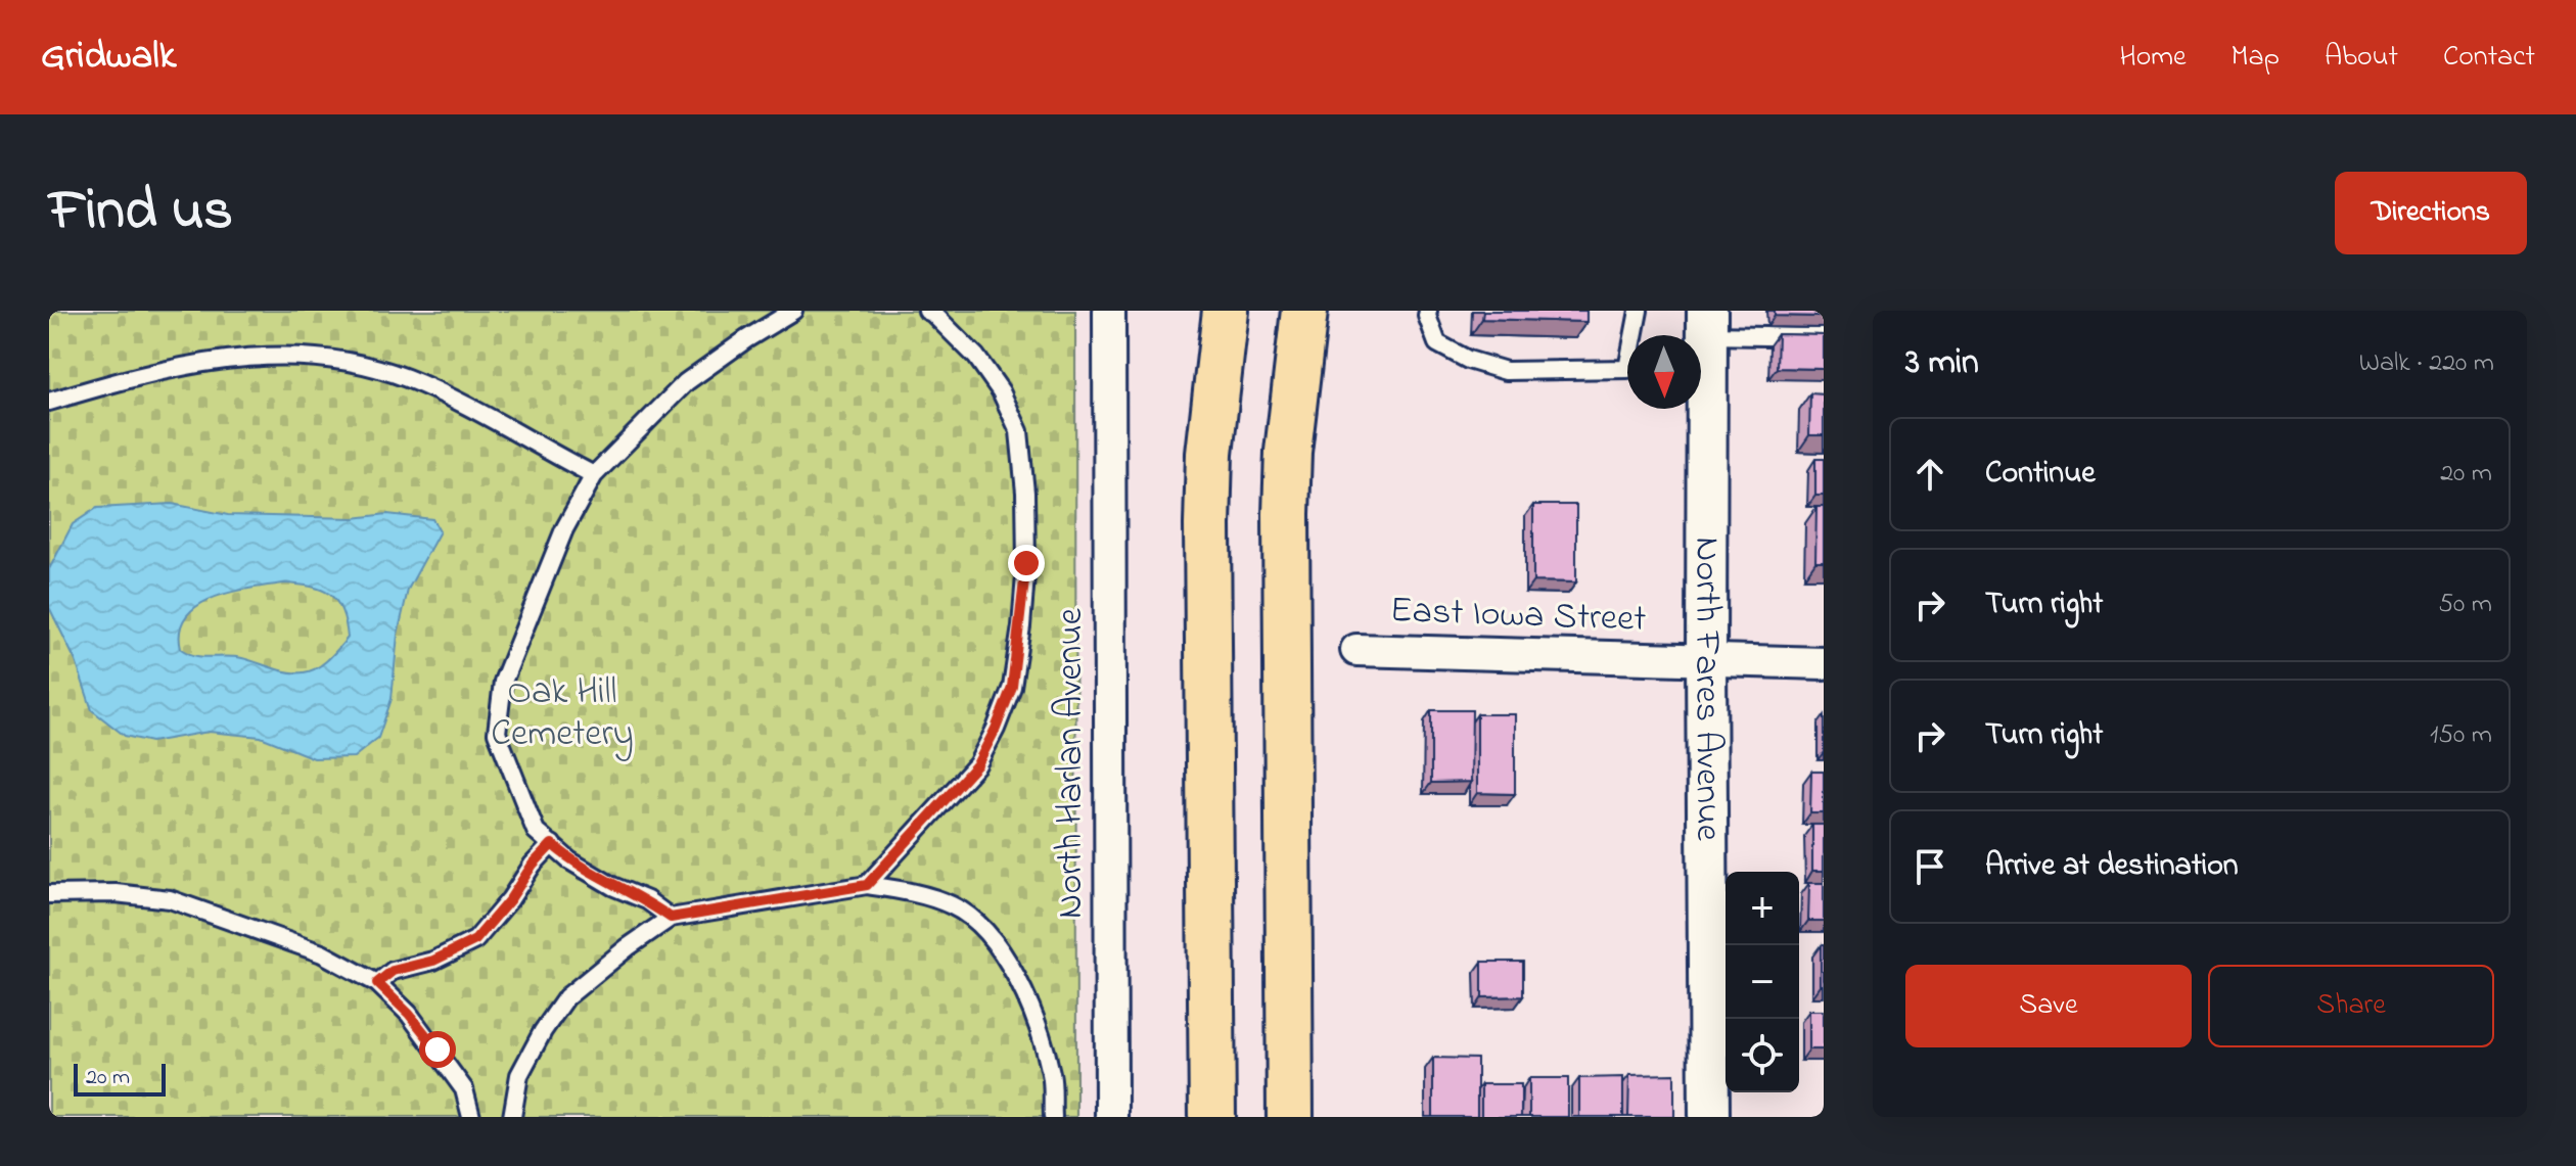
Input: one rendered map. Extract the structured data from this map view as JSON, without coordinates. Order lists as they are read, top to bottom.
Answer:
{
  "streets": {
    "street": ["East Iowa Street", "North Fares Avenue", "North Harlan Avenue"]
  },
  "crossings": [
    ["East Iowa Street", "North Fares Avenue"]
  ],
  "parks": ["Oak Hill Cemetery"],
  "scale_bar": "20 m",
  "north": "bottom",
  "page": {
    "header": "Gridwalk",
    "nav": [
      "Home",
      "Map",
      "About",
      "Contact"
    ],
    "title": "Find us",
    "buttons": [
      "Directions",
      ["Save", "Share"]
    ],
    "heading": ["3 min", "Walk · 220 m"],
    "list": [
      ["Continue", "20 m"],
      ["Turn right", "50 m"],
      ["Turn right", "150 m"],
      "Arrive at destination"
    ],
    "map_buttons": ["+", "−"],
    "scale": "20 m"
  }
}
